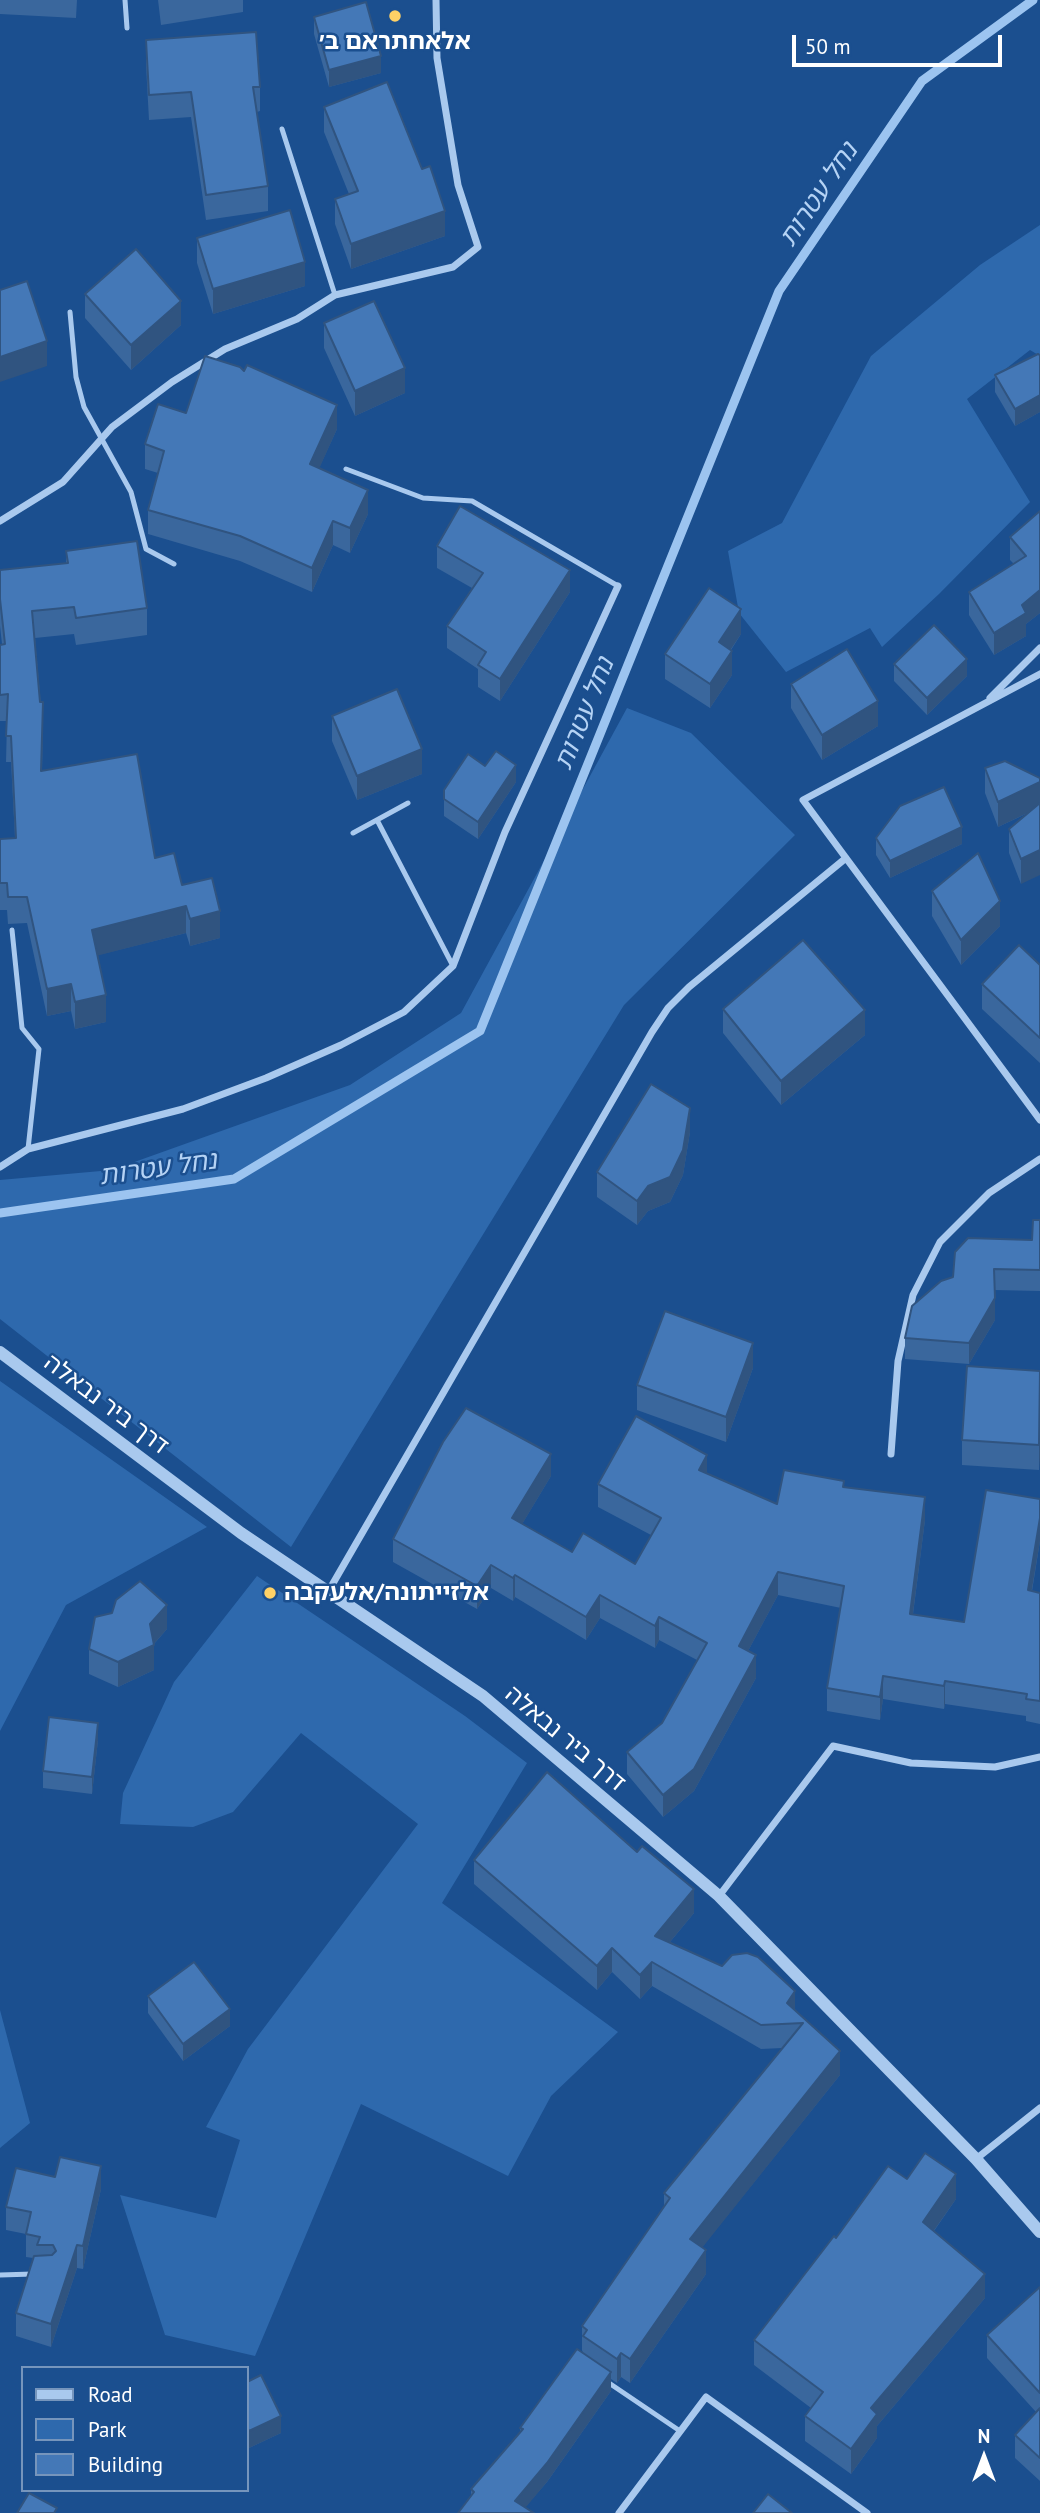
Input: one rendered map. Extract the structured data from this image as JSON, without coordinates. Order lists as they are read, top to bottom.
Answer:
{
  "streets": {
    "street": ["דרך ביר נבאלה"]
  },
  "water": ["נחל עטרות"],
  "places": ["אלאחתראם ב׳", "אלזייתונה/אלעקבה"],
  "legend": ["Road", "Park", "Building"],
  "scale_bar": "50 m",
  "north": "top"
}
